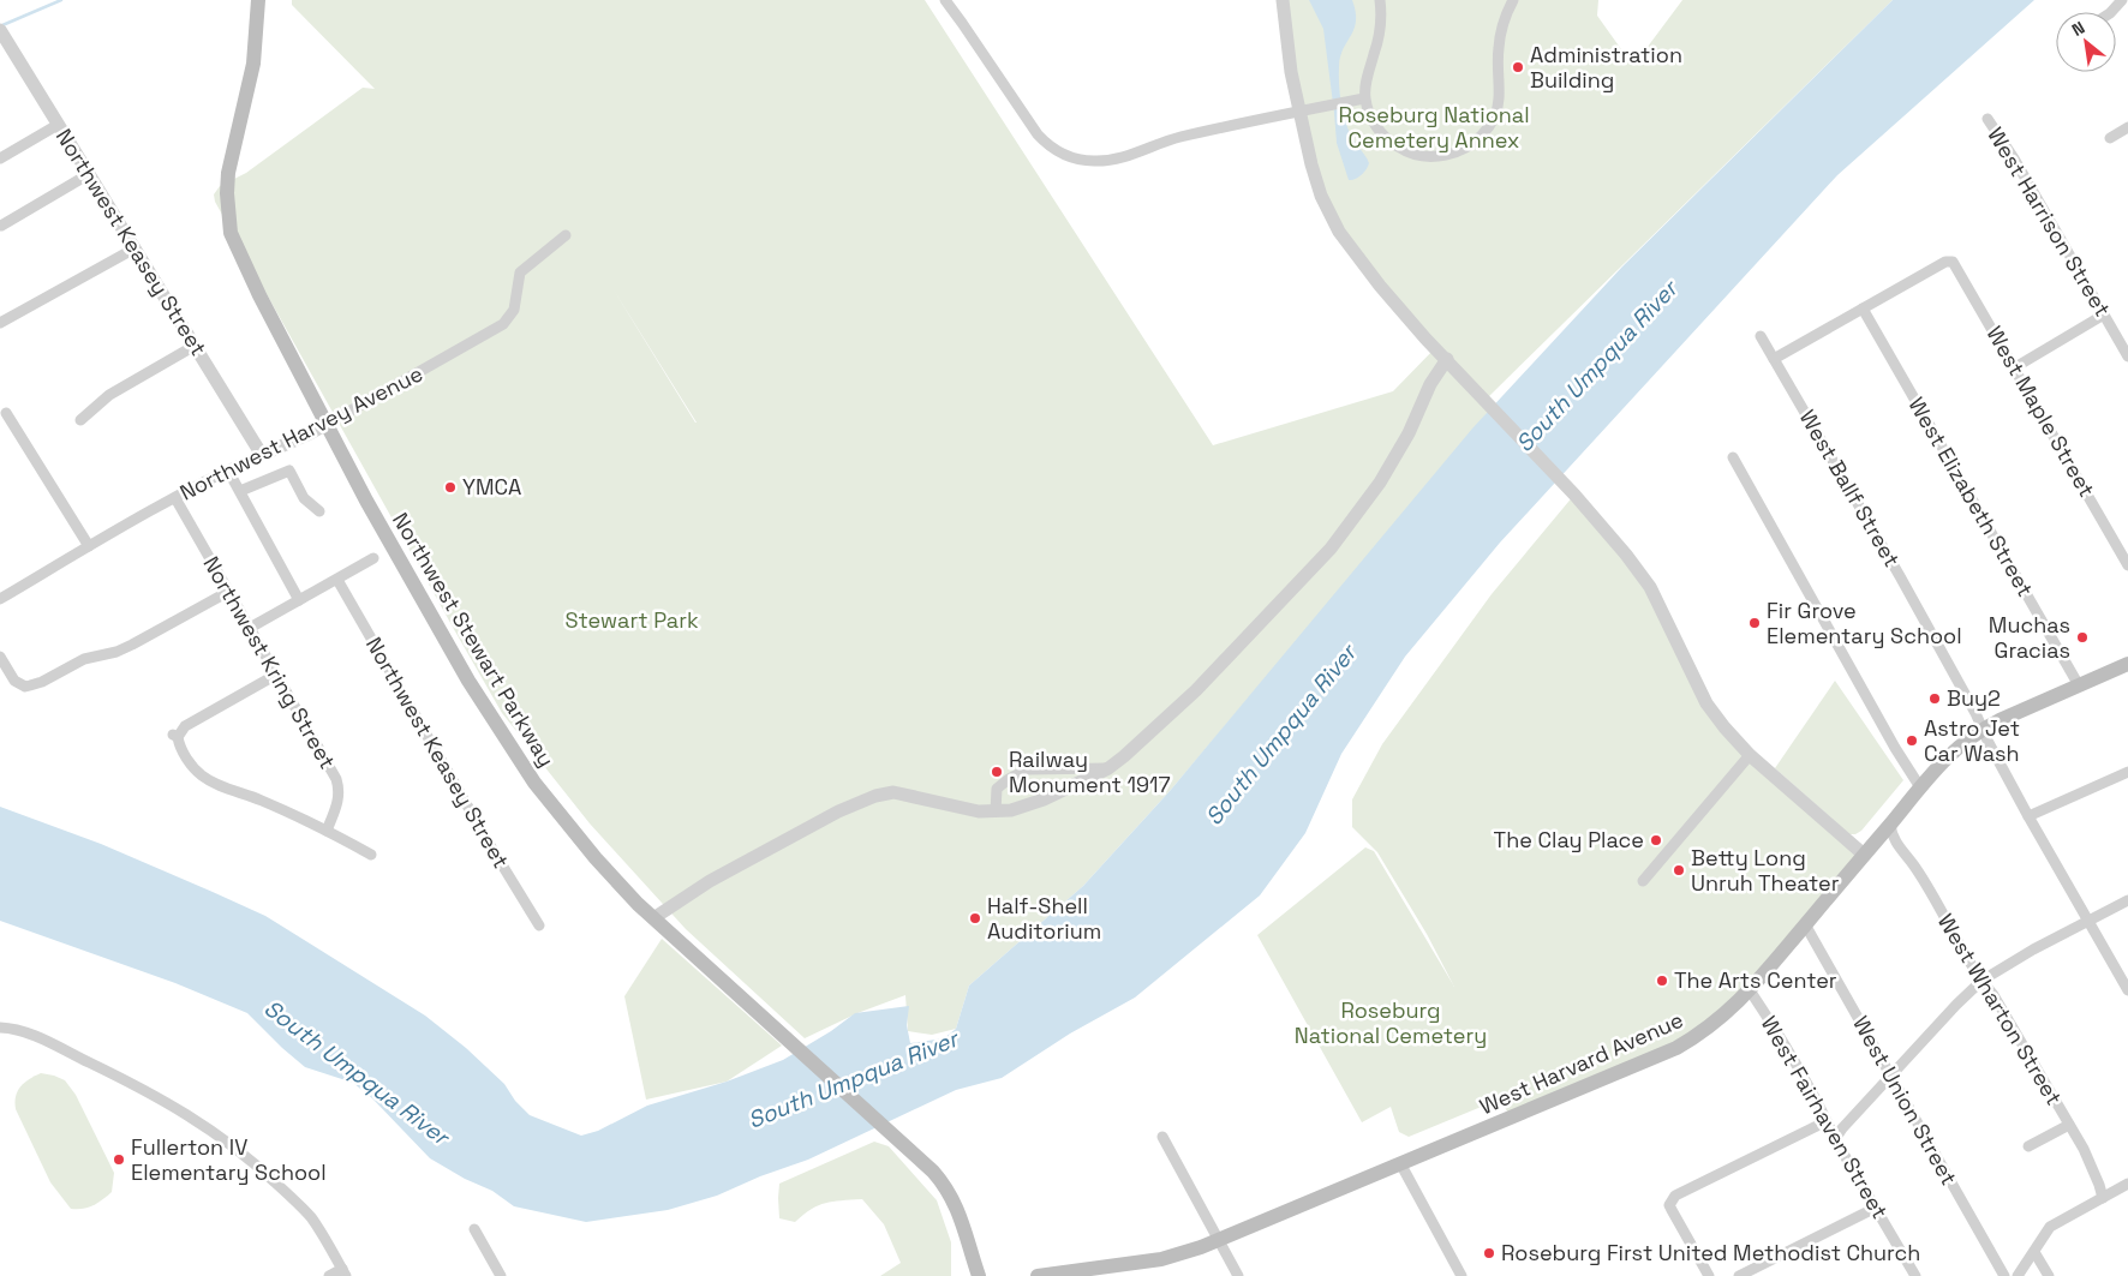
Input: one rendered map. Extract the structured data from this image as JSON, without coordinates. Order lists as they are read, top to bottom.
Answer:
{
  "streets": {
    "main road": ["Northwest Stewart Parkway", "West Harvard Avenue"],
    "street": [
      "West Harrison Street",
      "Northwest Keasey Street",
      "West Maple Street",
      "Northwest Harvey Avenue",
      "West Ballf Street",
      "West Elizabeth Street",
      "Northwest Kring Street",
      "West Wharton Street",
      "West Union Street",
      "West Fairhaven Street"
    ]
  },
  "crossings": [
    ["Northwest Keasey Street", "Northwest Harvey Avenue"],
    ["West Maple Street", "West Elizabeth Street"],
    ["Northwest Harvey Avenue", "Northwest Stewart Parkway"],
    ["Northwest Harvey Avenue", "Northwest Kring Street"],
    ["West Ballf Street", "West Harvard Avenue"],
    ["West Elizabeth Street", "West Harvard Avenue"],
    ["West Wharton Street", "West Harvard Avenue"],
    ["West Harvard Avenue", "West Union Street"],
    ["West Harvard Avenue", "West Fairhaven Street"]
  ],
  "water": ["South Umpqua River"],
  "parks": ["Roseburg National Cemetery Annex", "Stewart Park", "Roseburg National Cemetery"],
  "places": [
    "Administration Building",
    "YMCA",
    "Fir Grove Elementary School",
    "Muchas Gracias",
    "Buy2",
    "Astro Jet Car Wash",
    "Railway Monument 1917",
    "The Clay Place",
    "Betty Long Unruh Theater",
    "Half-Shell Auditorium",
    "The Arts Center",
    "Fullerton IV Elementary School",
    "Roseburg First United Methodist Church"
  ],
  "north": "top left"
}
